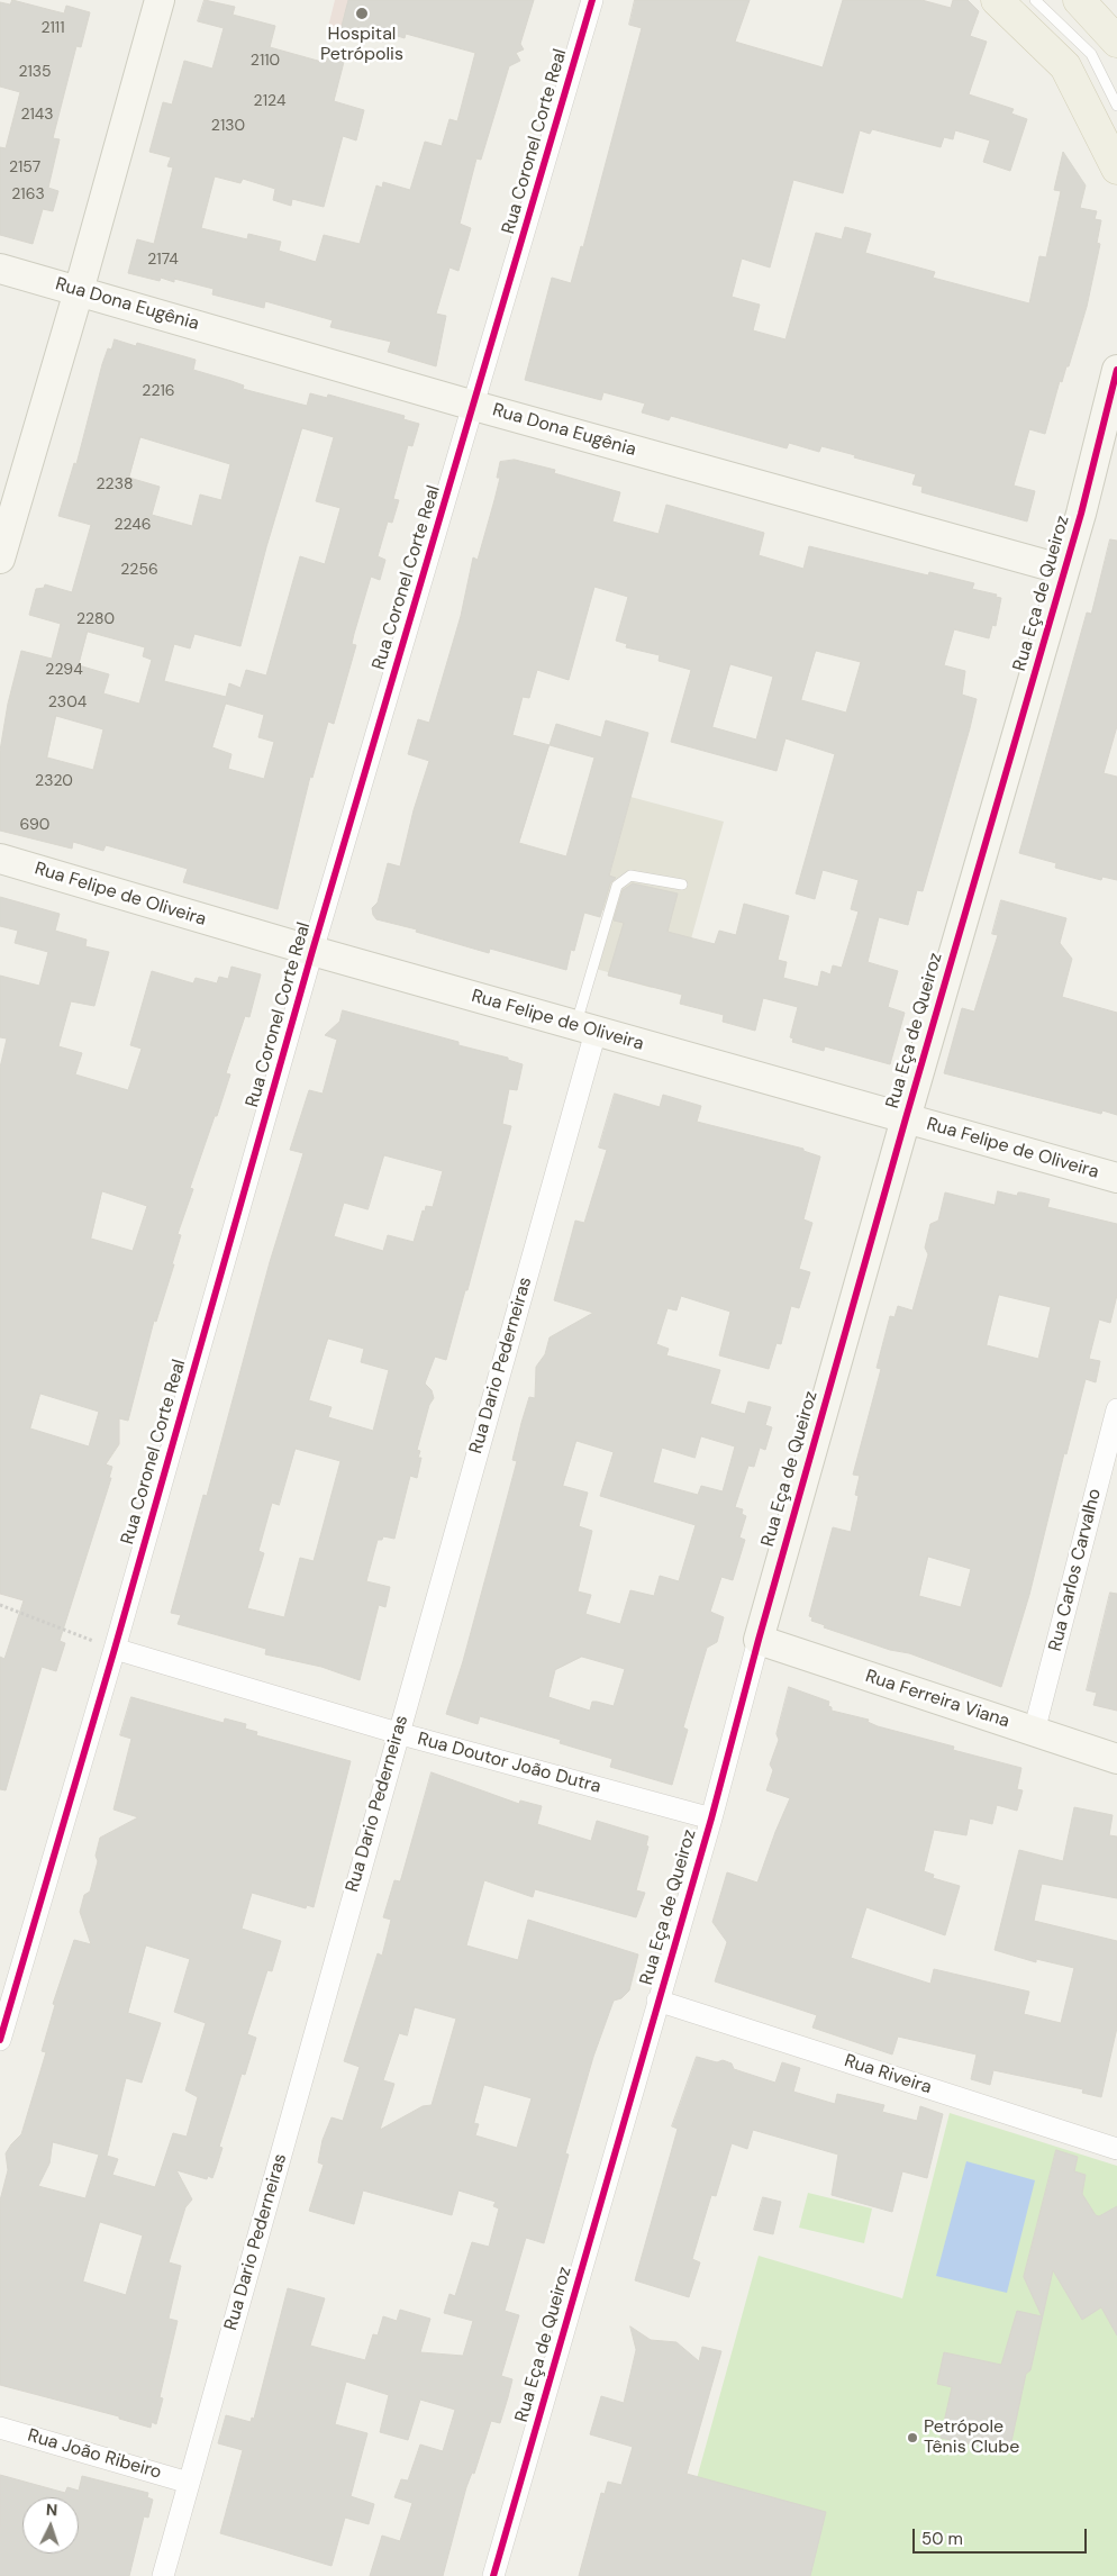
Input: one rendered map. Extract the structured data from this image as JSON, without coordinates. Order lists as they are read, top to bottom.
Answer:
{
  "streets": {
    "street": [
      "Rua Coronel Corte Real",
      "Rua Dona Eugênia",
      "Rua Eça de Queiroz",
      "Rua Felipe de Oliveira",
      "Rua Dario Pederneiras",
      "Rua Carlos Carvalho",
      "Rua Ferreira Viana",
      "Rua Doutor João Dutra",
      "Rua Riveira",
      "Rua João Ribeiro"
    ]
  },
  "crossings": [
    ["Rua Coronel Corte Real", "Rua Dona Eugênia"],
    ["Rua Coronel Corte Real", "Rua Felipe de Oliveira"],
    ["Rua Coronel Corte Real", "Rua Doutor João Dutra"],
    ["Rua Dona Eugênia", "Rua Eça de Queiroz"],
    ["Rua Eça de Queiroz", "Rua Felipe de Oliveira"],
    ["Rua Eça de Queiroz", "Rua Ferreira Viana"],
    ["Rua Eça de Queiroz", "Rua Doutor João Dutra"],
    ["Rua Eça de Queiroz", "Rua Riveira"],
    ["Rua Felipe de Oliveira", "Rua Dario Pederneiras"],
    ["Rua Dario Pederneiras", "Rua Doutor João Dutra"],
    ["Rua Dario Pederneiras", "Rua João Ribeiro"],
    ["Rua Carlos Carvalho", "Rua Ferreira Viana"]
  ],
  "places": ["Hospital Petrópolis", "Petrópole Tênis Clube"],
  "house_numbers": [
    "2111",
    "2110",
    "2135",
    "2124",
    "2143",
    "2130",
    "2157",
    "2163",
    "2174",
    "2216",
    "2238",
    "2246",
    "2256",
    "2280",
    "2294",
    "2304",
    "2320",
    "690"
  ],
  "scale_bar": "50 m",
  "north": "top"
}
